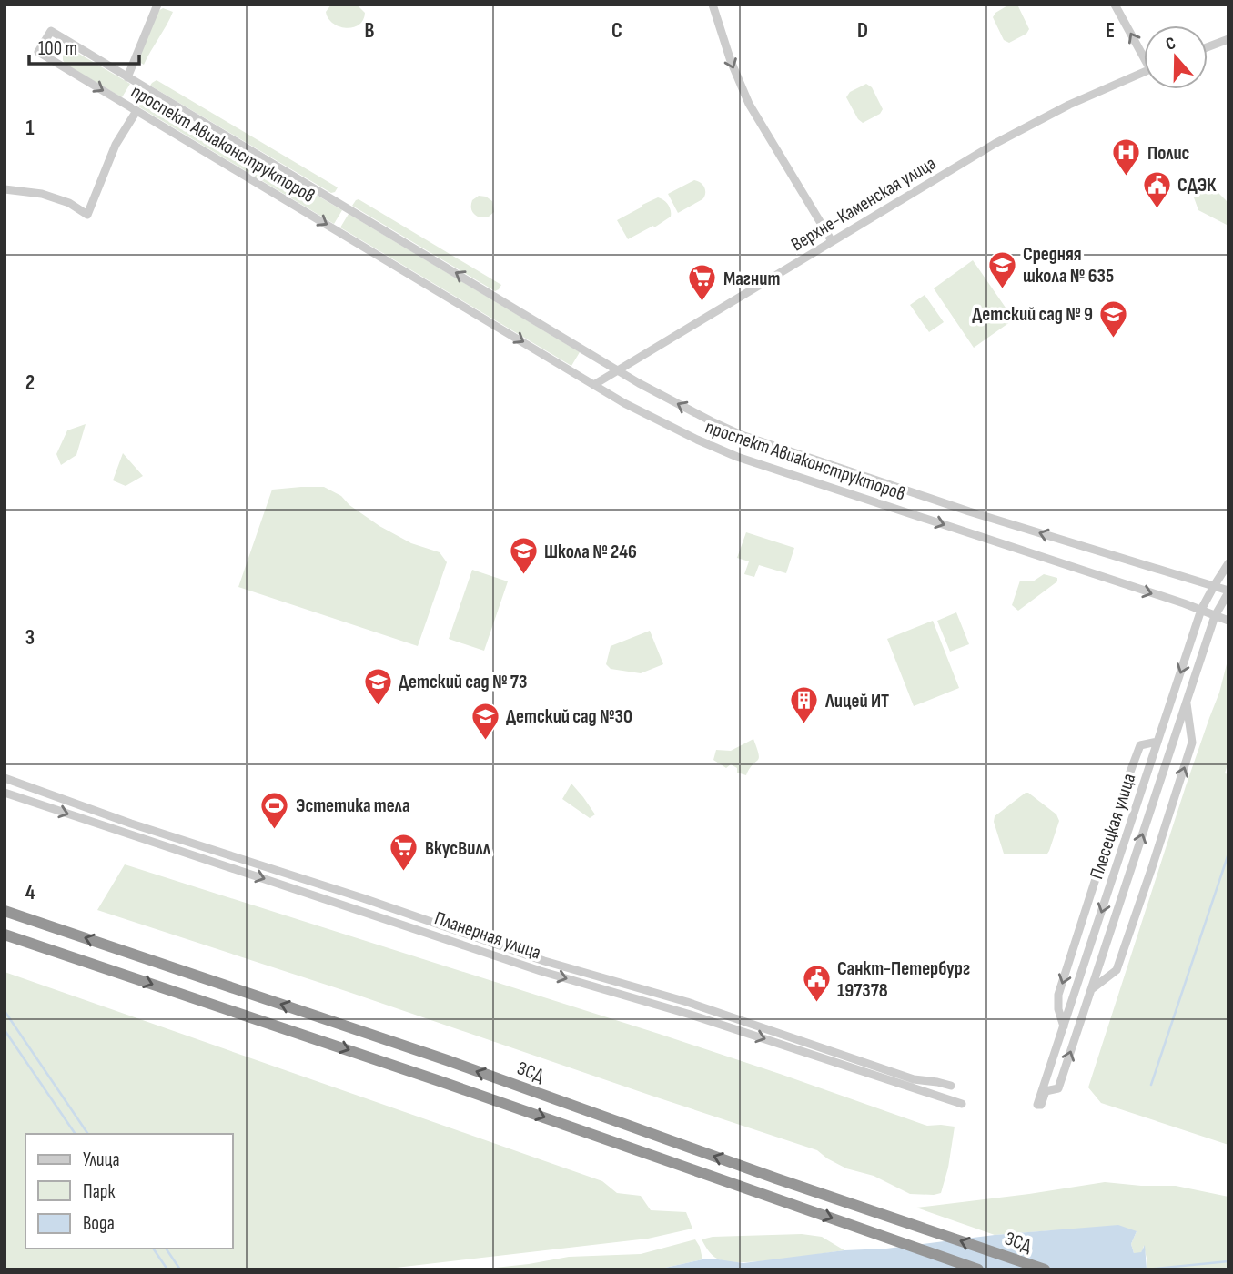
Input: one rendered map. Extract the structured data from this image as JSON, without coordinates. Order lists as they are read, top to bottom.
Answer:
{
  "streets": {
    "highway": ["ЗСД"],
    "street": [
      "проспект Авиаконструкторов",
      "Верхне-Каменская улица",
      "Плесецкая улица",
      "Планерная улица"
    ]
  },
  "crossings": [
    ["проспект Авиаконструкторов", "Верхне-Каменская улица"],
    ["проспект Авиаконструкторов", "Плесецкая улица"]
  ],
  "places": {
    "hospital": ["Полис"],
    "public building": ["СДЭК", "Санкт-Петербург 197378"],
    "school or university": [
      "Средняя школа № 635",
      "Детский сад № 9",
      "Школа № 246",
      "Детский сад № 73",
      "Детский сад №30"
    ],
    "supermarket": ["Магнит", "ВкусВилл"],
    "building": ["Лицей ИТ"],
    "sports": ["Эстетика тела"]
  },
  "legend": ["Улица", "Парк", "Вода"],
  "scale_bar": "100 m",
  "north": "top",
  "grid": {
    "columns": [
      "B",
      "C",
      "D",
      "E"
    ],
    "rows": [
      "1",
      "2",
      "3",
      "4"
    ]
  }
}
